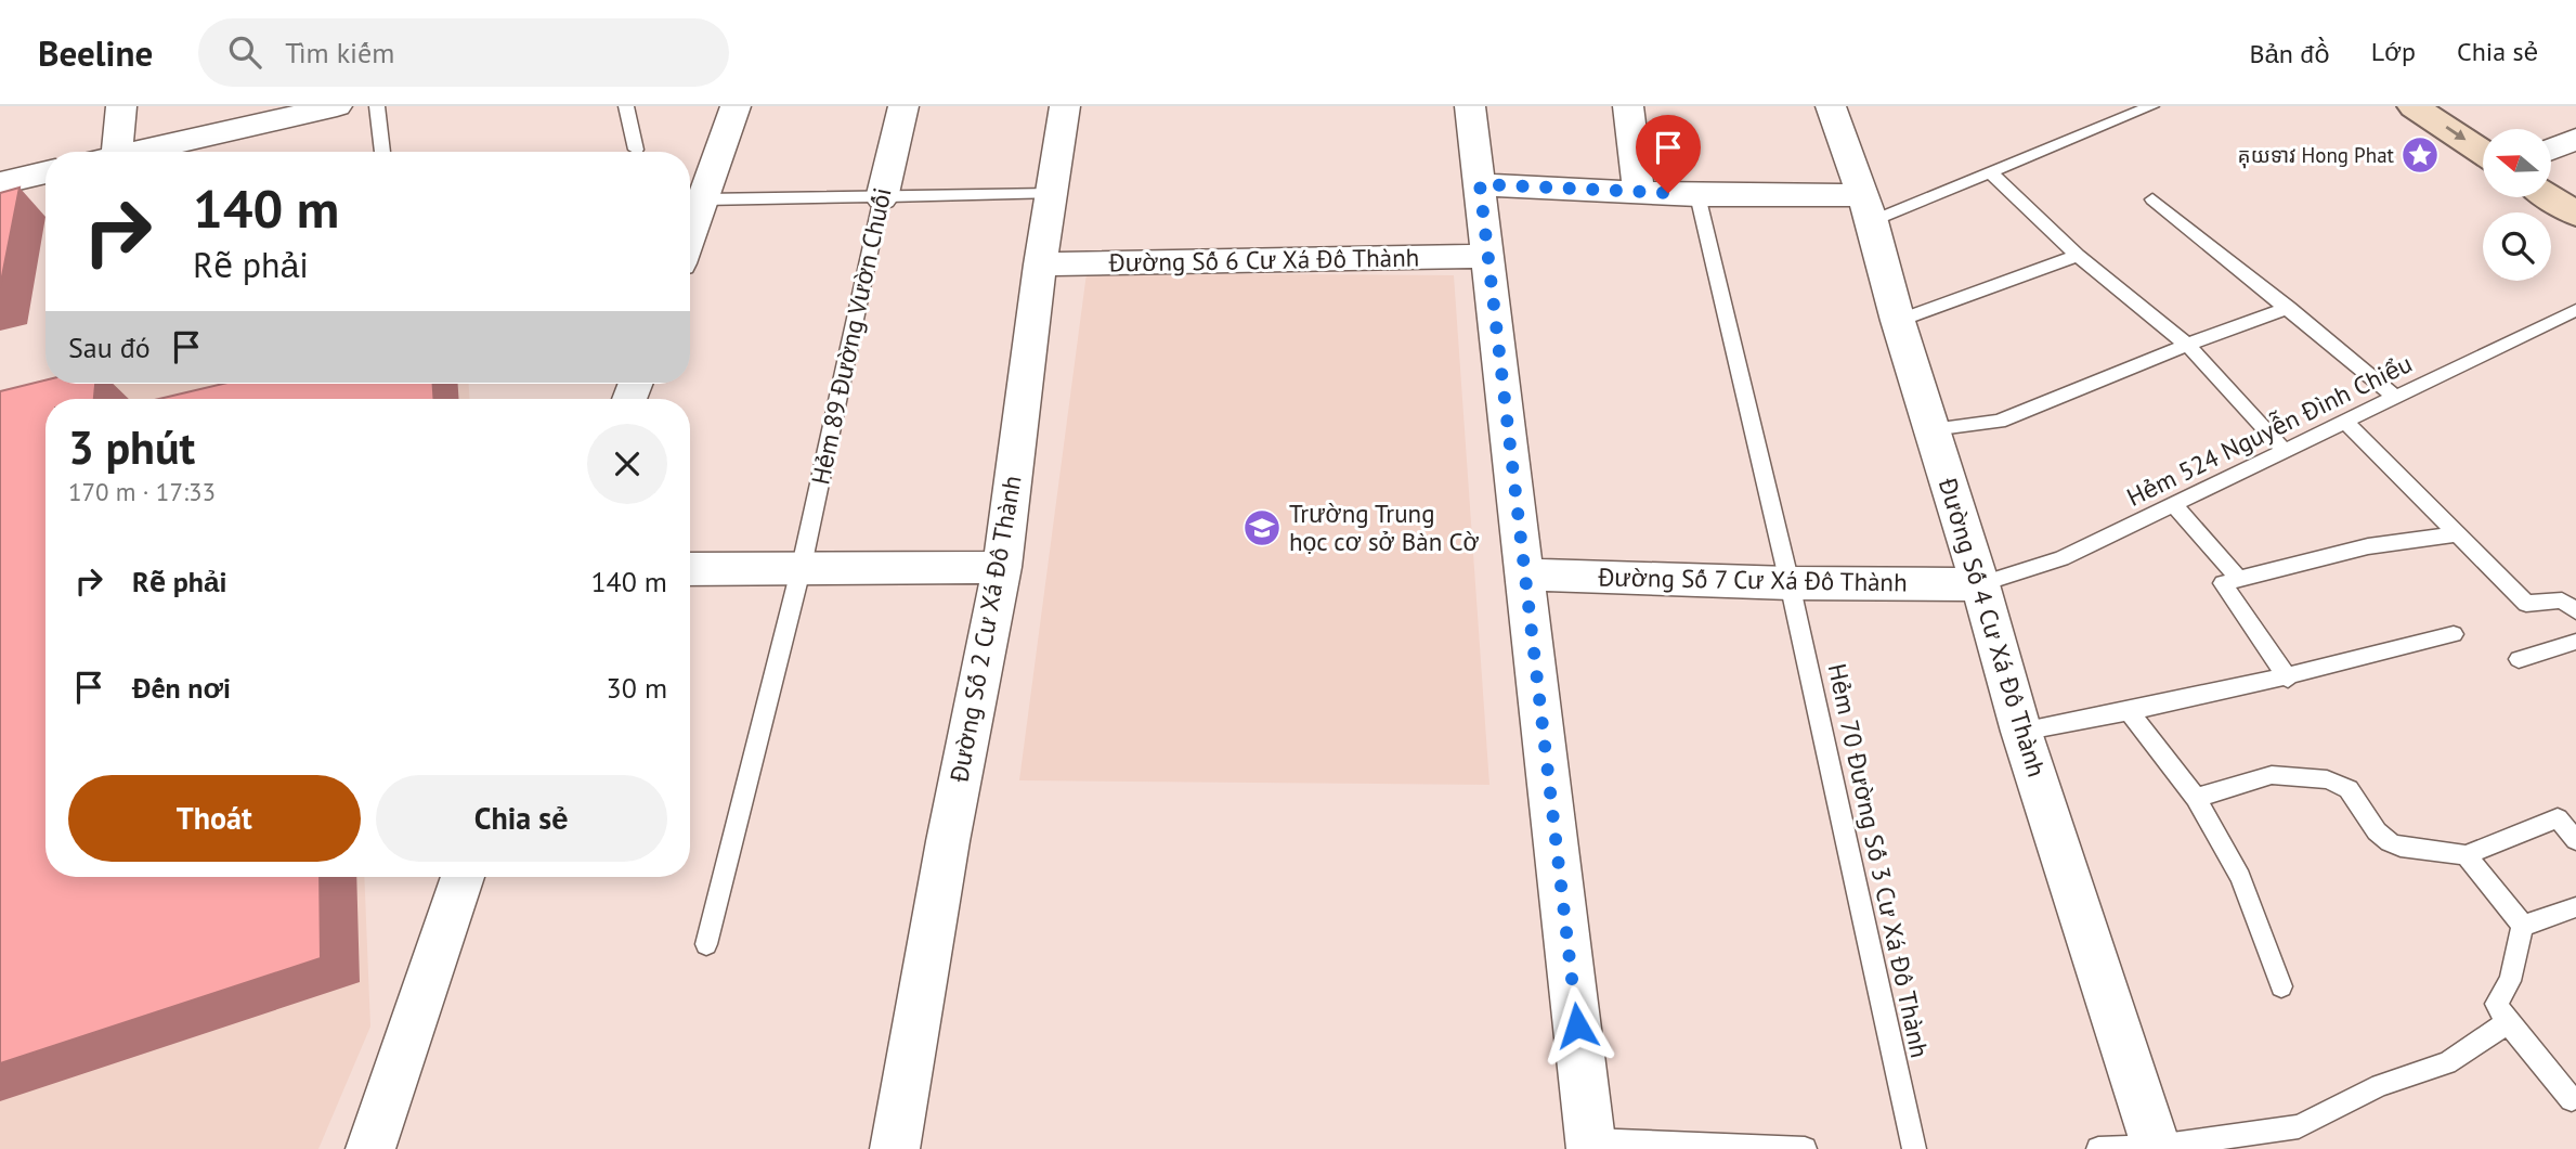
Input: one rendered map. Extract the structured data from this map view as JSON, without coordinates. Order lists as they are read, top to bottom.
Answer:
{
  "streets": {
    "street": [
      "Đường Số 6 Cư Xá Đô Thành",
      "Hẻm 89 Đường Vườn Chuối",
      "Đường Số 7 Cư Xá Đô Thành",
      "Ðường Số 4 Cư Xá Đô Thành",
      "Ðường Số 2 Cư Xá Đô Thành"
    ],
    "lane": ["Hẻm 524 Nguyễn Ðình Chiểu", "Hẻm 70 Ðường Số 3 Cư Xá Đô Thành"]
  },
  "crossings": [
    ["Đường Số 6 Cư Xá Đô Thành", "Ðường Số 2 Cư Xá Đô Thành"],
    ["Hẻm 524 Nguyễn Ðình Chiểu", "Đường Số 7 Cư Xá Đô Thành"],
    ["Hẻm 524 Nguyễn Ðình Chiểu", "Ðường Số 4 Cư Xá Đô Thành"],
    ["Đường Số 7 Cư Xá Đô Thành", "Ðường Số 4 Cư Xá Đô Thành"],
    ["Đường Số 7 Cư Xá Đô Thành", "Hẻm 70 Ðường Số 3 Cư Xá Đô Thành"]
  ],
  "places": {
    "place": ["គុយទាវ Hong Phat"],
    "school or university": ["Trường Trung học cơ sở Bàn Cờ"]
  },
  "north": "left",
  "page": {
    "header": "Beeline",
    "search": "Tìm kiếm",
    "nav": ["Bản đồ", "Lớp", "Chia sẻ"],
    "turn": ["140 m", "Rẽ phải"],
    "then": "Sau đó",
    "heading": ["3 phút", "170 m · 17:33"],
    "list": [
      {
        "name": "Rẽ phải",
        "value": "140 m"
      },
      {
        "name": "Đến nơi",
        "value": "30 m"
      }
    ],
    "buttons": ["Thoát", "Chia sẻ"]
  }
}
